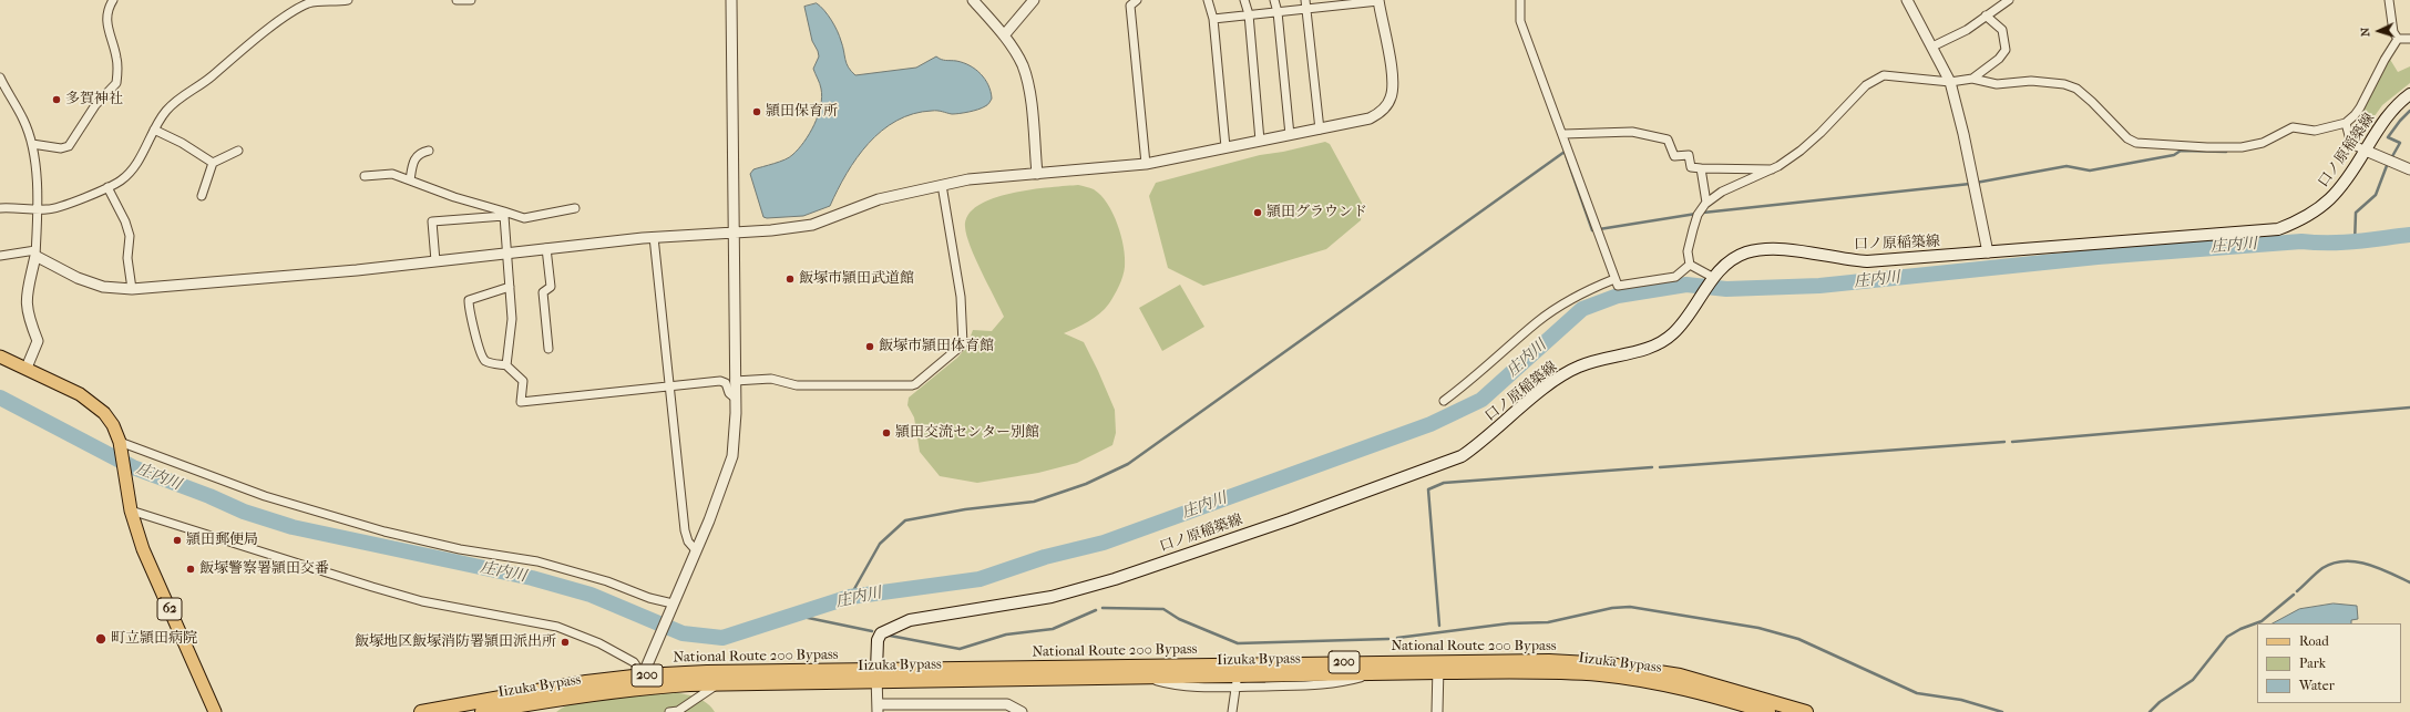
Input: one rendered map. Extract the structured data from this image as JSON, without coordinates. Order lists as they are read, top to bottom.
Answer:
{
  "streets": {
    "highway": ["National Route 200 Bypass", "Iizuka Bypass", "200"],
    "main road": ["口ノ原稲築線", "62"]
  },
  "crossings": [
    ["口ノ原稲築線", "National Route 200 Bypass"],
    ["口ノ原稲築線", "Iizuka Bypass"],
    ["National Route 200 Bypass", "Iizuka Bypass"]
  ],
  "water": ["庄内川"],
  "places": [
    "多賀神社",
    "頴田保育所",
    "頴田グラウンド",
    "飯塚市頴田武道館",
    "飯塚市頴田体育館",
    "頴田交流センター別館",
    "頴田郵便局",
    "飯塚警察署頴田交番",
    "町立頴田病院",
    "飯塚地区飯塚消防署頴田派出所"
  ],
  "legend": ["Road", "Park", "Water"],
  "north": "left"
}
